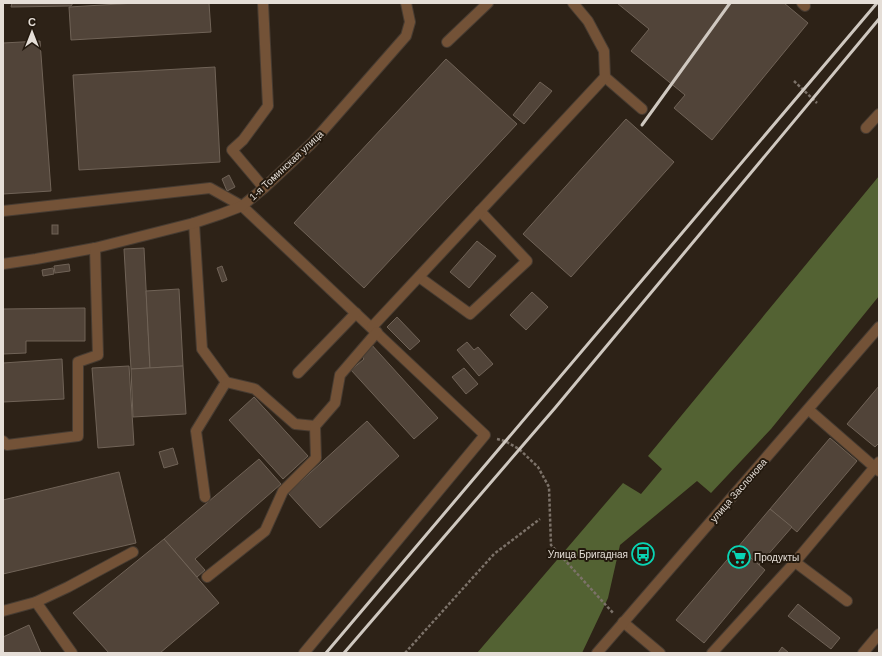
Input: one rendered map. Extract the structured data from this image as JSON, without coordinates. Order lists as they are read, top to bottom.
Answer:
{
  "streets": {
    "street": ["1-я Томинская улица", "улица Заслонова"]
  },
  "places": {
    "bus stop": ["Улица Бригадная"],
    "supermarket": ["Продукты"]
  },
  "north": "top"
}
